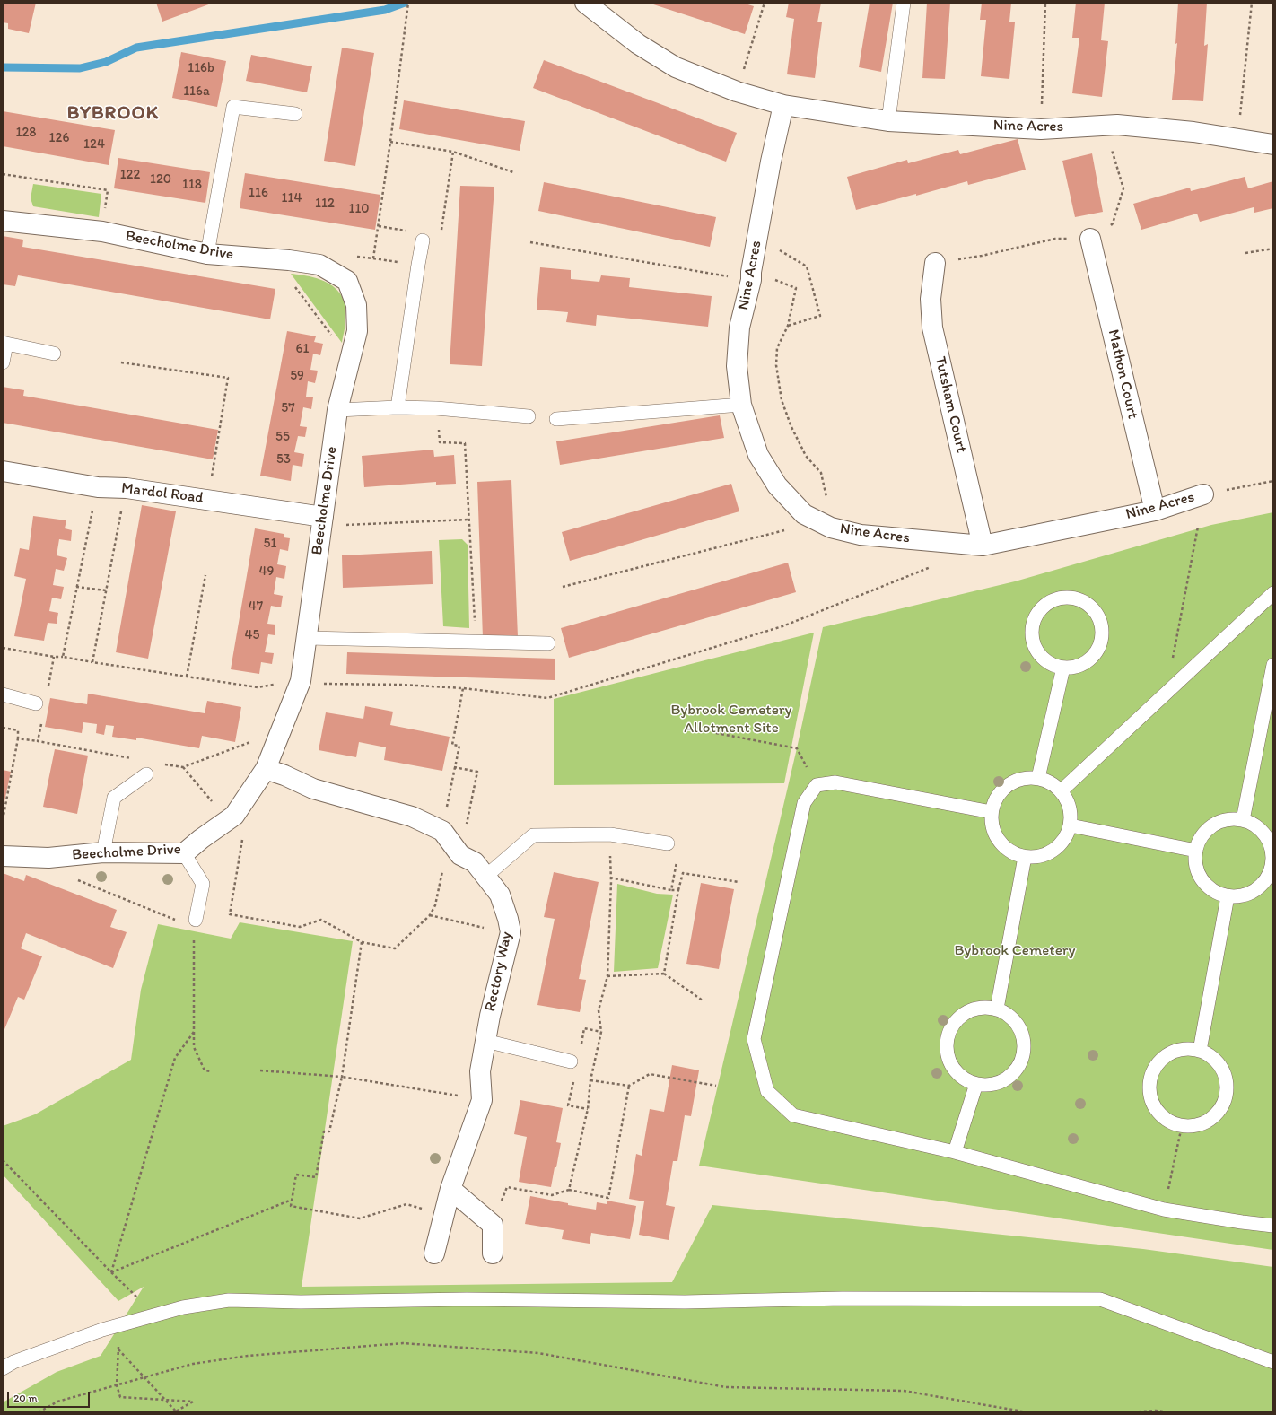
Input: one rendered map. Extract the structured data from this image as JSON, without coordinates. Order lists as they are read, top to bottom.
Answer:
{
  "streets": {
    "street": [
      "Nine Acres",
      "Beecholme Drive",
      "Mathon Court",
      "Tutsham Court",
      "Mardol Road",
      "Rectory Way"
    ]
  },
  "crossings": [
    ["Nine Acres", "Mathon Court"],
    ["Nine Acres", "Tutsham Court"],
    ["Beecholme Drive", "Mardol Road"],
    ["Beecholme Drive", "Rectory Way"]
  ],
  "districts": ["BYBROOK"],
  "parks": ["Bybrook Cemetery Allotment Site", "Bybrook Cemetery"],
  "house_numbers": [
    "116b",
    "116a",
    "128",
    "126",
    "124",
    "122",
    "120",
    "118",
    "116",
    "114",
    "112",
    "110",
    "61",
    "59",
    "57",
    "55",
    "53",
    "51",
    "49",
    "47",
    "45"
  ],
  "scale_bar": "20 m"
}
